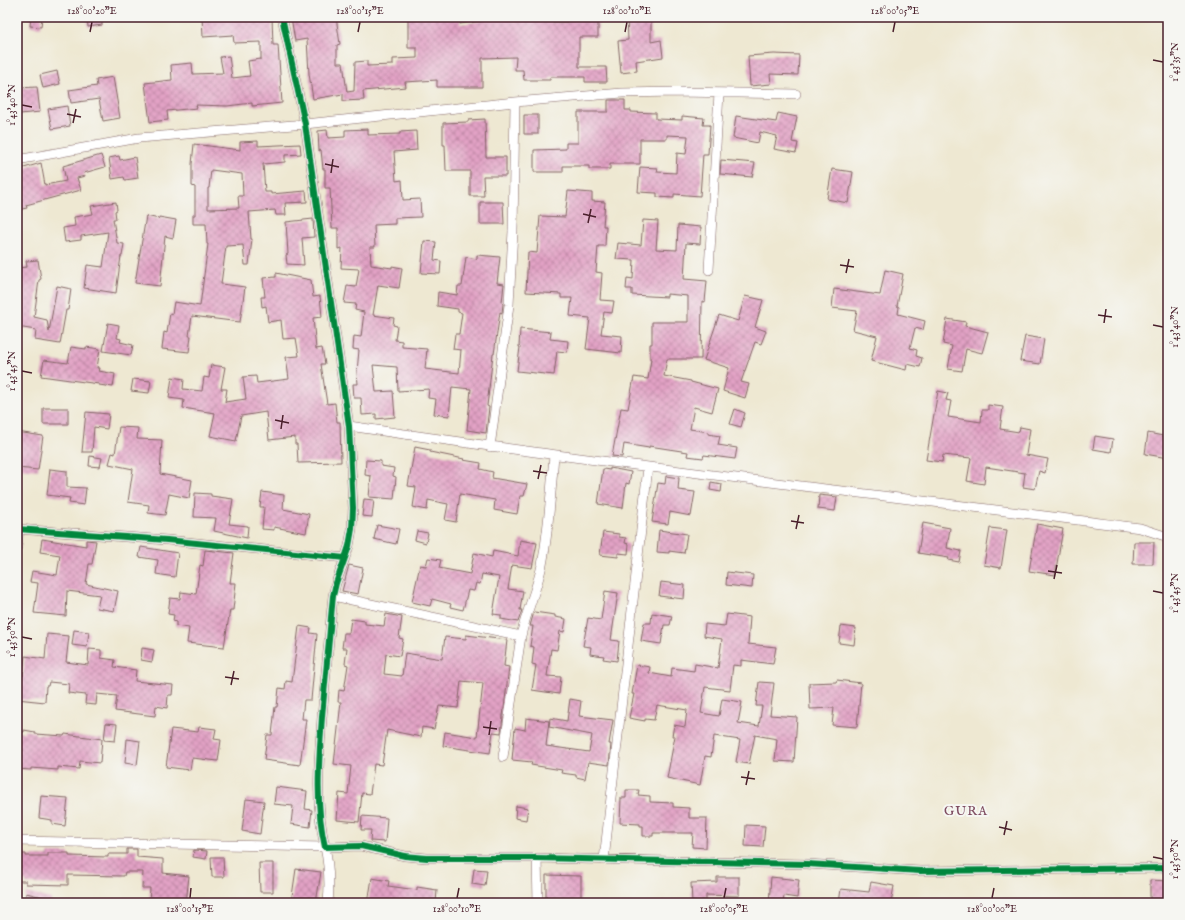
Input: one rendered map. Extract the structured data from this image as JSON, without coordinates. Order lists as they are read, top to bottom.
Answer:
{
  "districts": ["GURA"],
  "coordinates": [
    "128°00'20\"E",
    "128°00'15\"E",
    "128°00'10\"E",
    "128°00'05\"E",
    "1°43'35\"N",
    "1°43'40\"N",
    "1°43'45\"N",
    "1°43'50\"N",
    "128°00'00\"E"
  ]
}
